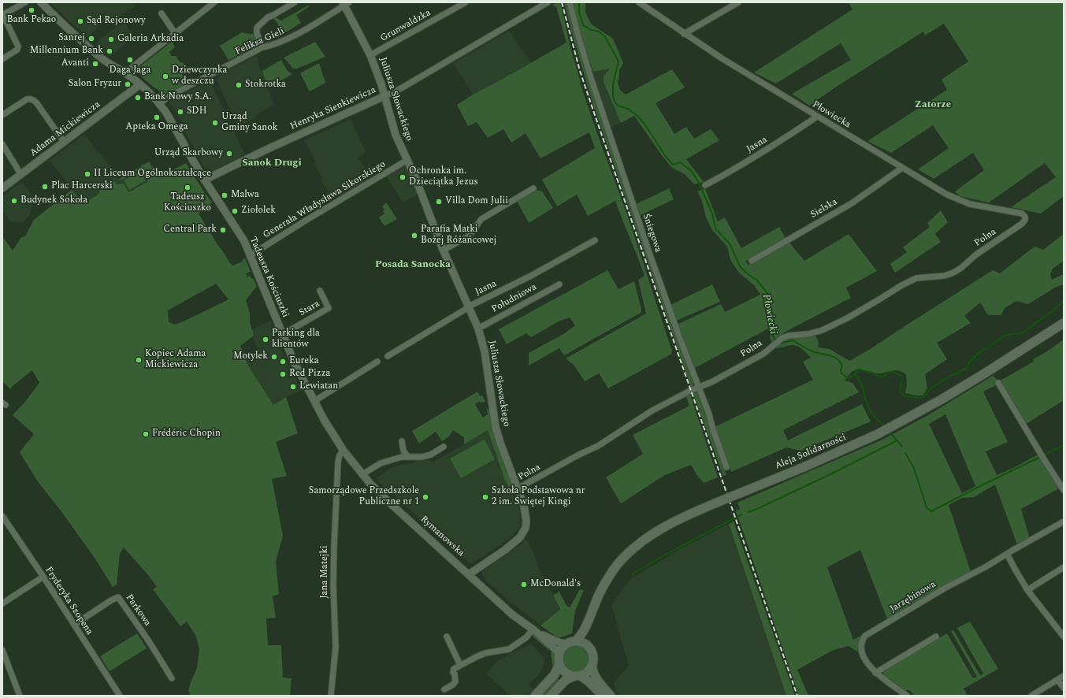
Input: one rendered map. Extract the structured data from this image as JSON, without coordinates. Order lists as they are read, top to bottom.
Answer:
{
  "streets": {
    "main road": ["Aleja Solidarności"],
    "street": [
      "Grunwaldzka",
      "Feliksa Gieli",
      "Juliusza Słowackiego",
      "Henryka Sienkiewicza",
      "Płowiecka",
      "Adama Mickiewicza",
      "Jasna",
      "Generała Władysława Sikorskiego",
      "Sielska",
      "Śniegowa",
      "Polna",
      "Tadeusza Kościuszki",
      "Południowa",
      "Stara",
      "Rymanowska",
      "Jana Matejki",
      "Jarzębinowa",
      "Fryderyka Szopena",
      "Parkowa"
    ]
  },
  "crossings": [
    ["Grunwaldzka", "Juliusza Słowackiego"],
    ["Feliksa Gieli", "Juliusza Słowackiego"],
    ["Feliksa Gieli", "Tadeusza Kościuszki"],
    ["Juliusza Słowackiego", "Henryka Sienkiewicza"],
    ["Juliusza Słowackiego", "Jasna"],
    ["Juliusza Słowackiego", "Generała Władysława Sikorskiego"],
    ["Juliusza Słowackiego", "Polna"],
    ["Juliusza Słowackiego", "Południowa"],
    ["Juliusza Słowackiego", "Rymanowska"],
    ["Henryka Sienkiewicza", "Tadeusza Kościuszki"],
    ["Płowiecka", "Jasna"],
    ["Płowiecka", "Sielska"],
    ["Płowiecka", "Polna"],
    ["Adama Mickiewicza", "Tadeusza Kościuszki"],
    ["Generała Władysława Sikorskiego", "Tadeusza Kościuszki"],
    ["Śniegowa", "Polna"],
    ["Tadeusza Kościuszki", "Stara"],
    ["Tadeusza Kościuszki", "Rymanowska"],
    ["Tadeusza Kościuszki", "Jana Matejki"],
    ["Aleja Solidarności", "Rymanowska"],
    ["Rymanowska", "Jana Matejki"],
    ["Fryderyka Szopena", "Parkowa"]
  ],
  "districts": ["Zatorze", "Sanok Drugi", "Posada Sanocka"],
  "water": ["Płowiecki"],
  "places": [
    "Bank Pekao",
    "Sąd Rejonowy",
    "Sanrej",
    "Galeria Arkadia",
    "Millennium Bank",
    "Daga Jaga",
    "Avanti",
    "Dziewczynka w deszczu",
    "Salon Fryzur",
    "Stokrotka",
    "Bank Nowy S.A.",
    "SDH",
    "Apteka Omega",
    "Urząd Gminy Sanok",
    "Urząd Skarbowy",
    "II Liceum Ogólnokształcące",
    "Ochronka im. Dzieciątka Jezus",
    "Plac Harcerski",
    "Tadeusz Kościuszko",
    "Malwa",
    "Budynek Sokoła",
    "Villa Dom Julii",
    "Ziołolek",
    "Central Park",
    "Parafia Matki Bożej Różańcowej",
    "Parking dla klientów",
    "Motylek",
    "Kopiec Adama Mickiewicza",
    "Eureka",
    "Red Pizza",
    "Lewiatan",
    "Frédéric Chopin",
    "Samorządowe Przedszkole Publiczne nr 1",
    "Szkoła Podstawowa nr 2 im. Świętej Kingi",
    "McDonald's"
  ]
}
